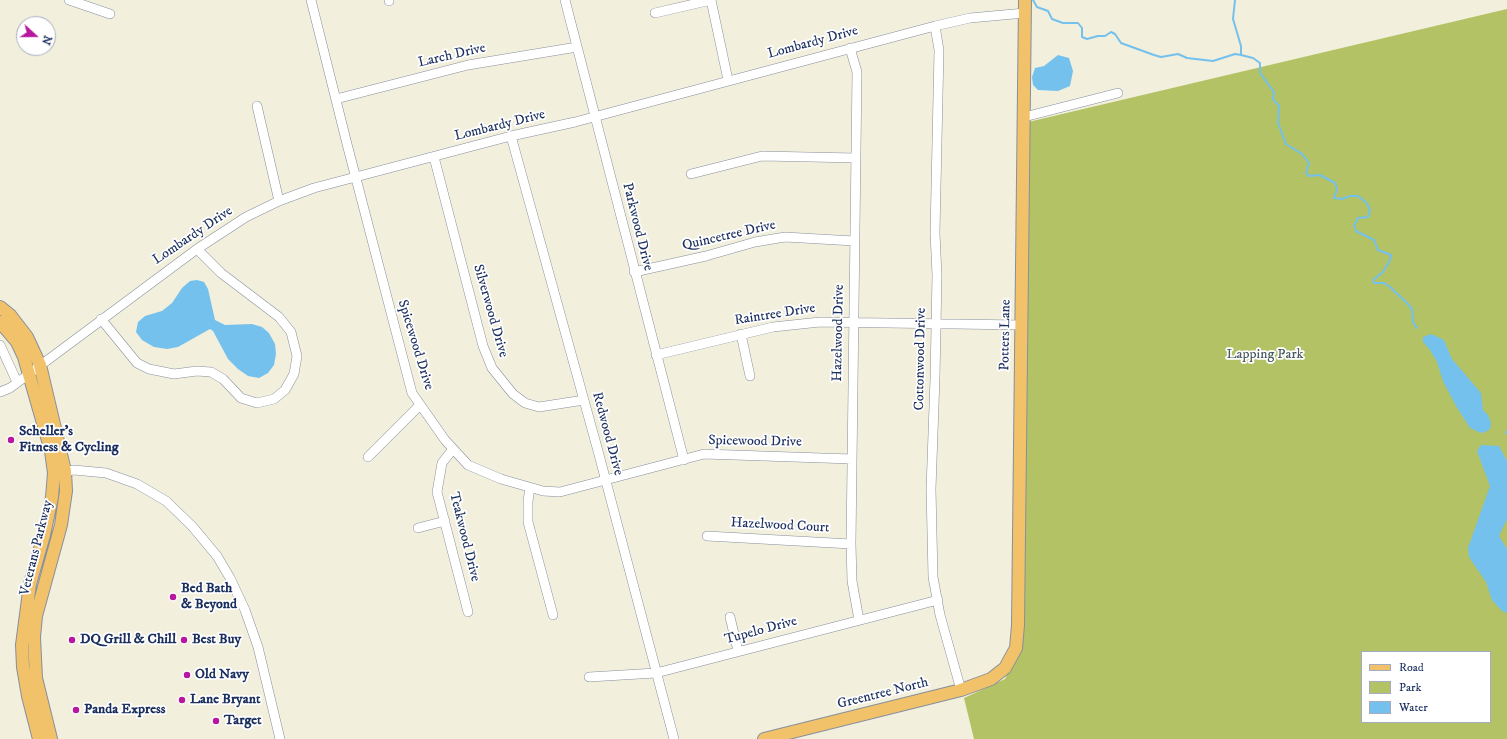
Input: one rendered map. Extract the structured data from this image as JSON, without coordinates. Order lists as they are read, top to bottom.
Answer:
{
  "streets": {
    "main road": ["Potters Lane", "Veterans Parkway", "Greentree North"],
    "street": [
      "Lombardy Drive",
      "Larch Drive",
      "Parkwood Drive",
      "Quincetree Drive",
      "Silverwood Drive",
      "Raintree Drive",
      "Hazelwood Drive",
      "Spicewood Drive",
      "Cottonwood Drive",
      "Redwood Drive",
      "Hazelwood Court",
      "Teakwood Drive",
      "Tupelo Drive"
    ]
  },
  "crossings": [
    ["Lombardy Drive", "Parkwood Drive"],
    ["Lombardy Drive", "Silverwood Drive"],
    ["Lombardy Drive", "Hazelwood Drive"],
    ["Lombardy Drive", "Potters Lane"],
    ["Lombardy Drive", "Spicewood Drive"],
    ["Lombardy Drive", "Cottonwood Drive"],
    ["Lombardy Drive", "Redwood Drive"],
    ["Lombardy Drive", "Veterans Parkway"],
    ["Larch Drive", "Parkwood Drive"],
    ["Larch Drive", "Spicewood Drive"],
    ["Parkwood Drive", "Quincetree Drive"],
    ["Parkwood Drive", "Raintree Drive"],
    ["Parkwood Drive", "Spicewood Drive"],
    ["Quincetree Drive", "Hazelwood Drive"],
    ["Silverwood Drive", "Redwood Drive"],
    ["Raintree Drive", "Hazelwood Drive"],
    ["Raintree Drive", "Potters Lane"],
    ["Raintree Drive", "Cottonwood Drive"],
    ["Hazelwood Drive", "Spicewood Drive"],
    ["Hazelwood Drive", "Hazelwood Court"],
    ["Hazelwood Drive", "Tupelo Drive"],
    ["Potters Lane", "Greentree North"],
    ["Spicewood Drive", "Redwood Drive"],
    ["Spicewood Drive", "Teakwood Drive"],
    ["Cottonwood Drive", "Tupelo Drive"],
    ["Cottonwood Drive", "Greentree North"],
    ["Redwood Drive", "Tupelo Drive"]
  ],
  "parks": ["Lapping Park"],
  "places": [
    "Scheller's Fitness & Cycling",
    "Bed Bath & Beyond",
    "DQ Grill & Chill",
    "Best Buy",
    "Old Navy",
    "Lane Bryant",
    "Panda Express",
    "Target"
  ],
  "legend": ["Road", "Park", "Water"],
  "north": "right"
}
